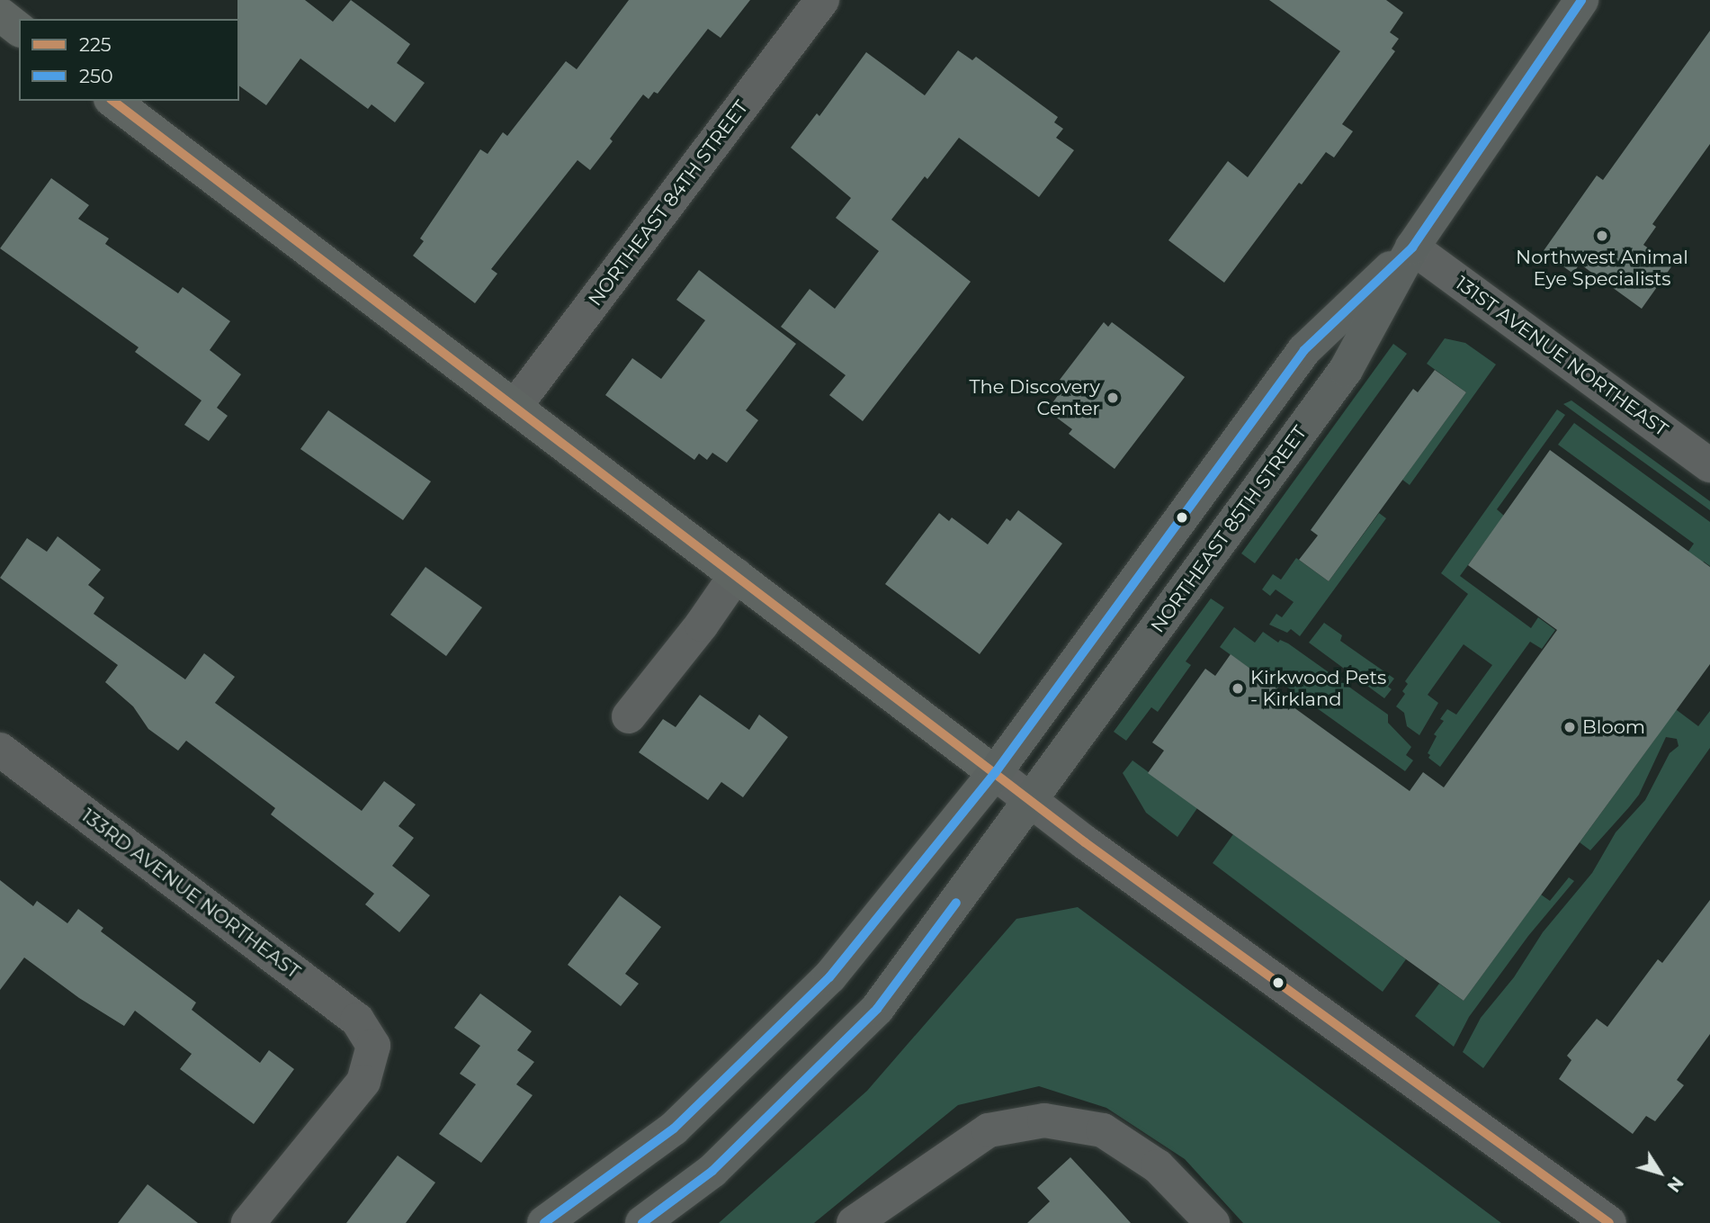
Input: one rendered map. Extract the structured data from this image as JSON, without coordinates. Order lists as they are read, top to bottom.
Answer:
{
  "streets": {
    "main road": ["NORTHEAST 85TH STREET"],
    "street": ["NORTHEAST 84TH STREET", "131ST AVENUE NORTHEAST", "133RD AVENUE NORTHEAST"]
  },
  "crossings": [
    ["131ST AVENUE NORTHEAST", "NORTHEAST 85TH STREET"]
  ],
  "places": [
    "Northwest Animal Eye Specialists",
    "The Discovery Center",
    "Kirkwood Pets - Kirkland",
    "Bloom"
  ],
  "lines": ["transit line 250", "transit line 225"],
  "legend": ["225", "250"],
  "north": "bottom right"
}
